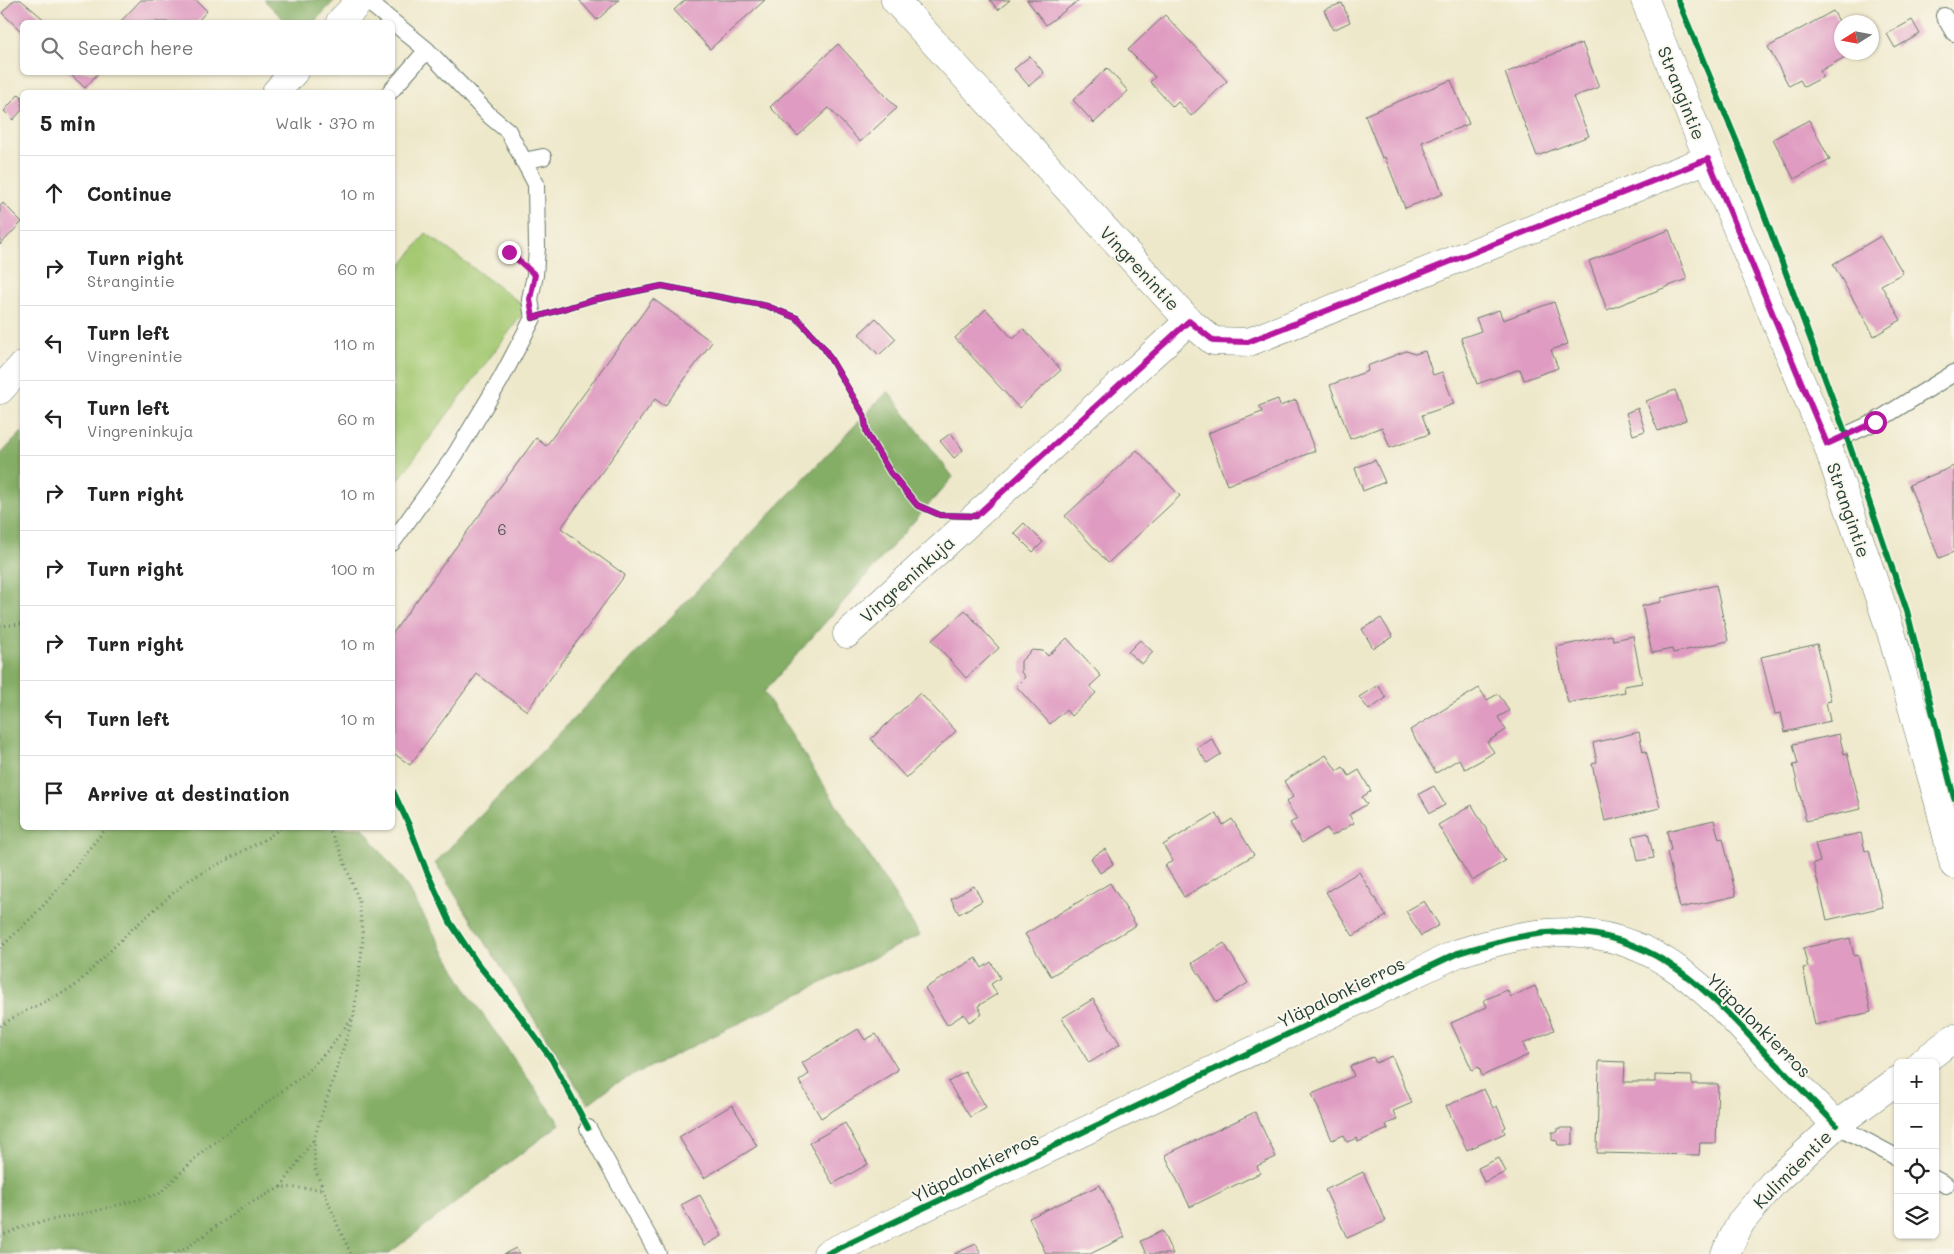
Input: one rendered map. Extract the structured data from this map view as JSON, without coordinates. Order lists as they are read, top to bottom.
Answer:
{
  "streets": {
    "street": [
      "Strangintie",
      "Vingrenintie",
      "Vingreninkuja",
      "Yläpalonkierros",
      "Kulimäentie"
    ]
  },
  "crossings": [
    ["Strangintie", "Vingrenintie"],
    ["Vingrenintie", "Vingreninkuja"],
    ["Yläpalonkierros", "Kulimäentie"]
  ],
  "house_numbers": ["6"],
  "north": "left",
  "page": {
    "search": "Search here",
    "heading": ["5 min", "Walk · 370 m"],
    "list": [
      ["Continue", "10 m"],
      ["Turn right", "Strangintie", "60 m"],
      ["Turn left", "Vingrenintie", "110 m"],
      ["Turn left", "Vingreninkuja", "60 m"],
      ["Turn right", "10 m"],
      ["Turn right", "100 m"],
      ["Turn right", "10 m"],
      ["Turn left", "10 m"],
      "Arrive at destination"
    ],
    "map_buttons": ["+", "−"]
  }
}
